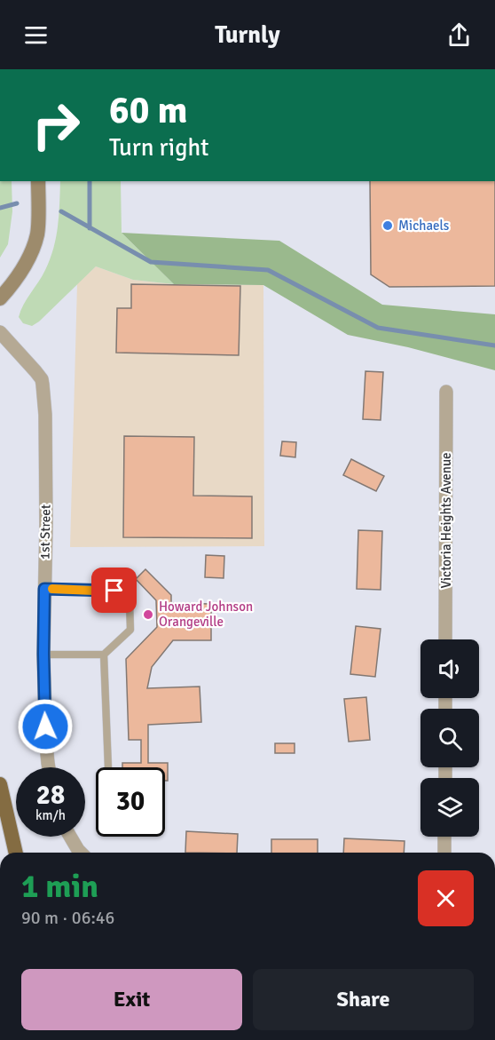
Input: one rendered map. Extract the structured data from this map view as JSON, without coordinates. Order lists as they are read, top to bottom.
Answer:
{
  "streets": {
    "street": ["Victoria Heights Avenue", "1st Street"]
  },
  "places": ["Michaels", "Howard Johnson Orangeville"],
  "page": {
    "header": "Turnly",
    "turn": ["60 m", "Turn right"],
    "speed": "28 km/h",
    "limit": "30",
    "heading": ["1 min", "90 m · 06:46"],
    "buttons": ["Exit", "Share"]
  }
}
